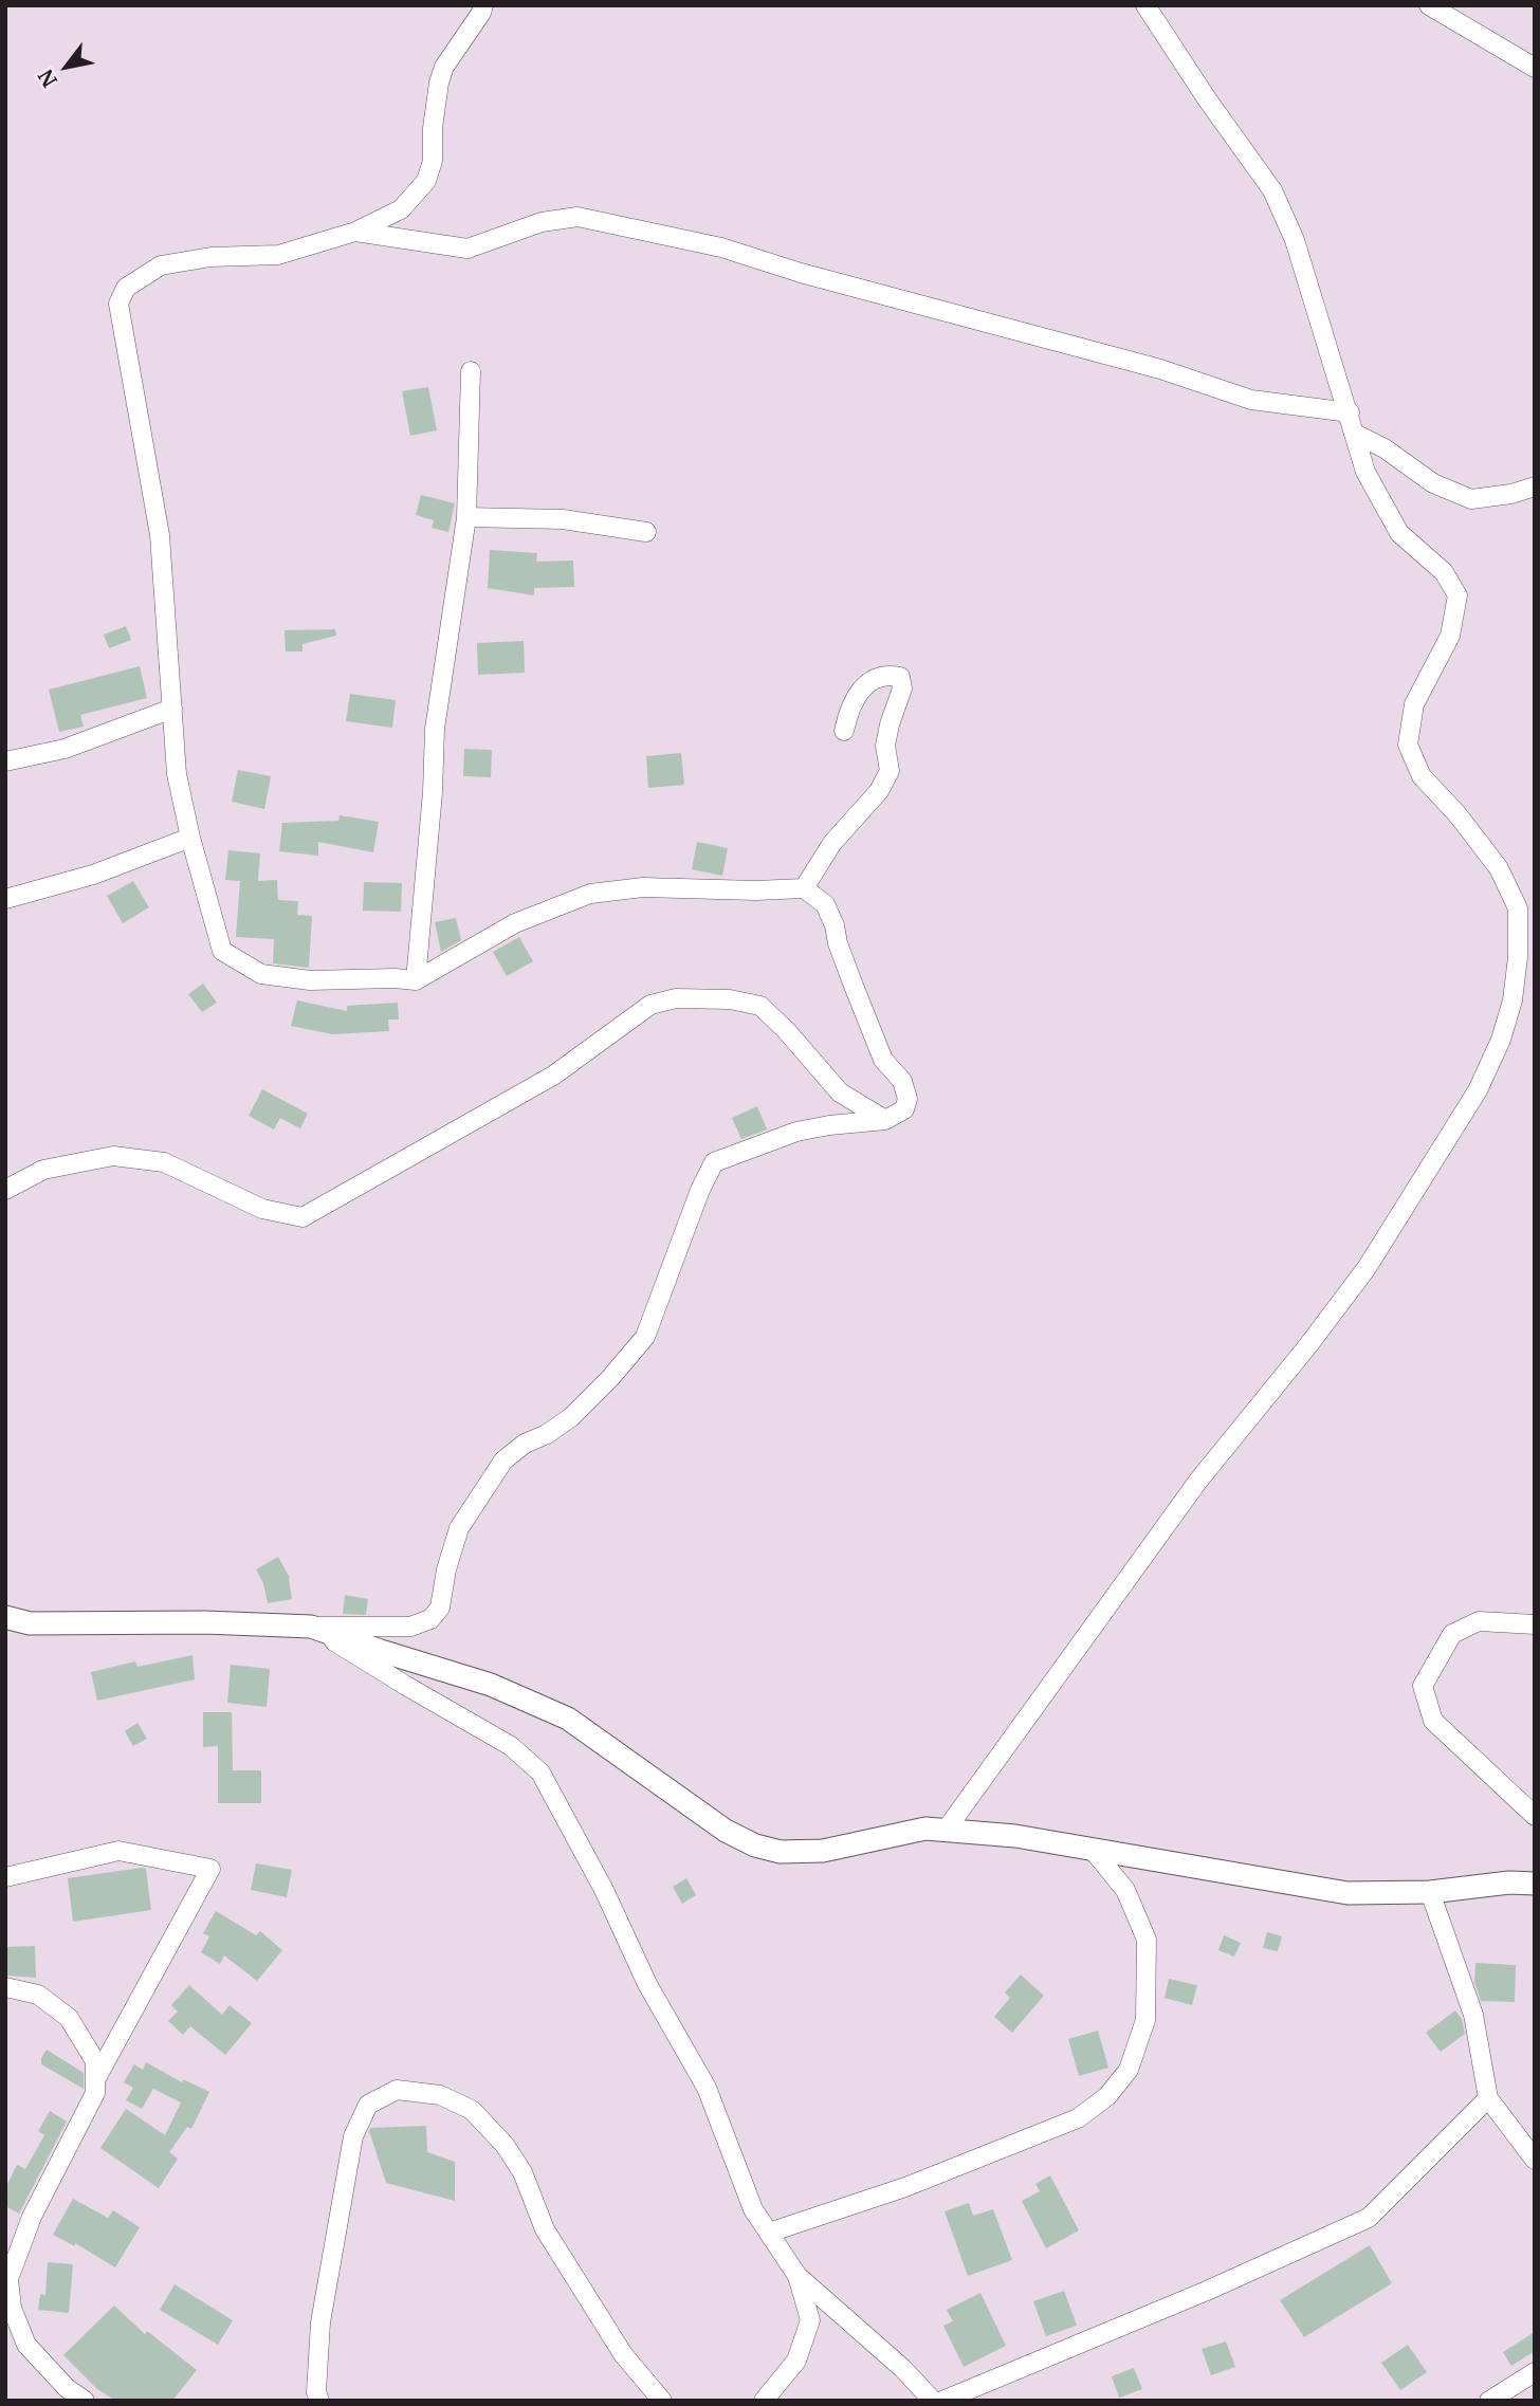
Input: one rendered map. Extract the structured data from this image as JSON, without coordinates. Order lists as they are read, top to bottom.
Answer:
{
  "north": "bottom left"
}
